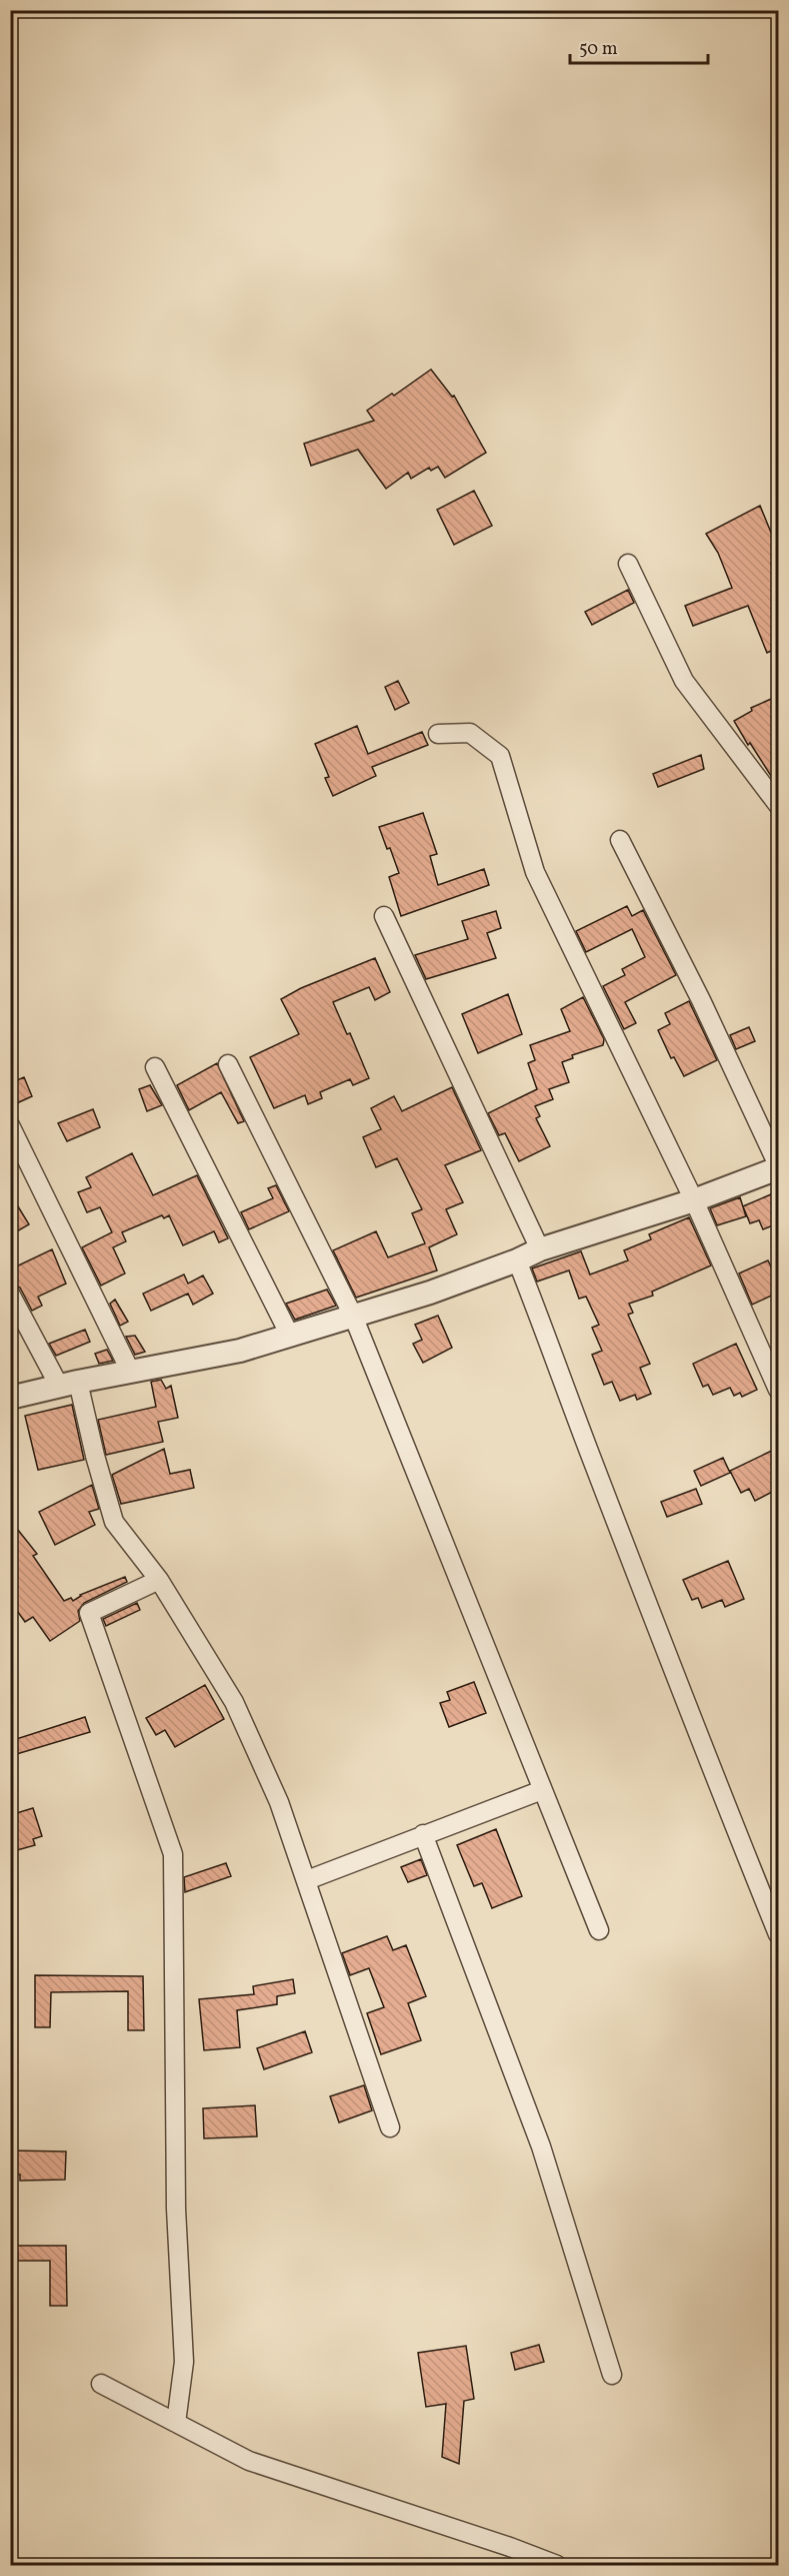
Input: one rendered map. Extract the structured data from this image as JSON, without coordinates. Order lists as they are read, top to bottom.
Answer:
{
  "scale_bar": "50 m"
}
